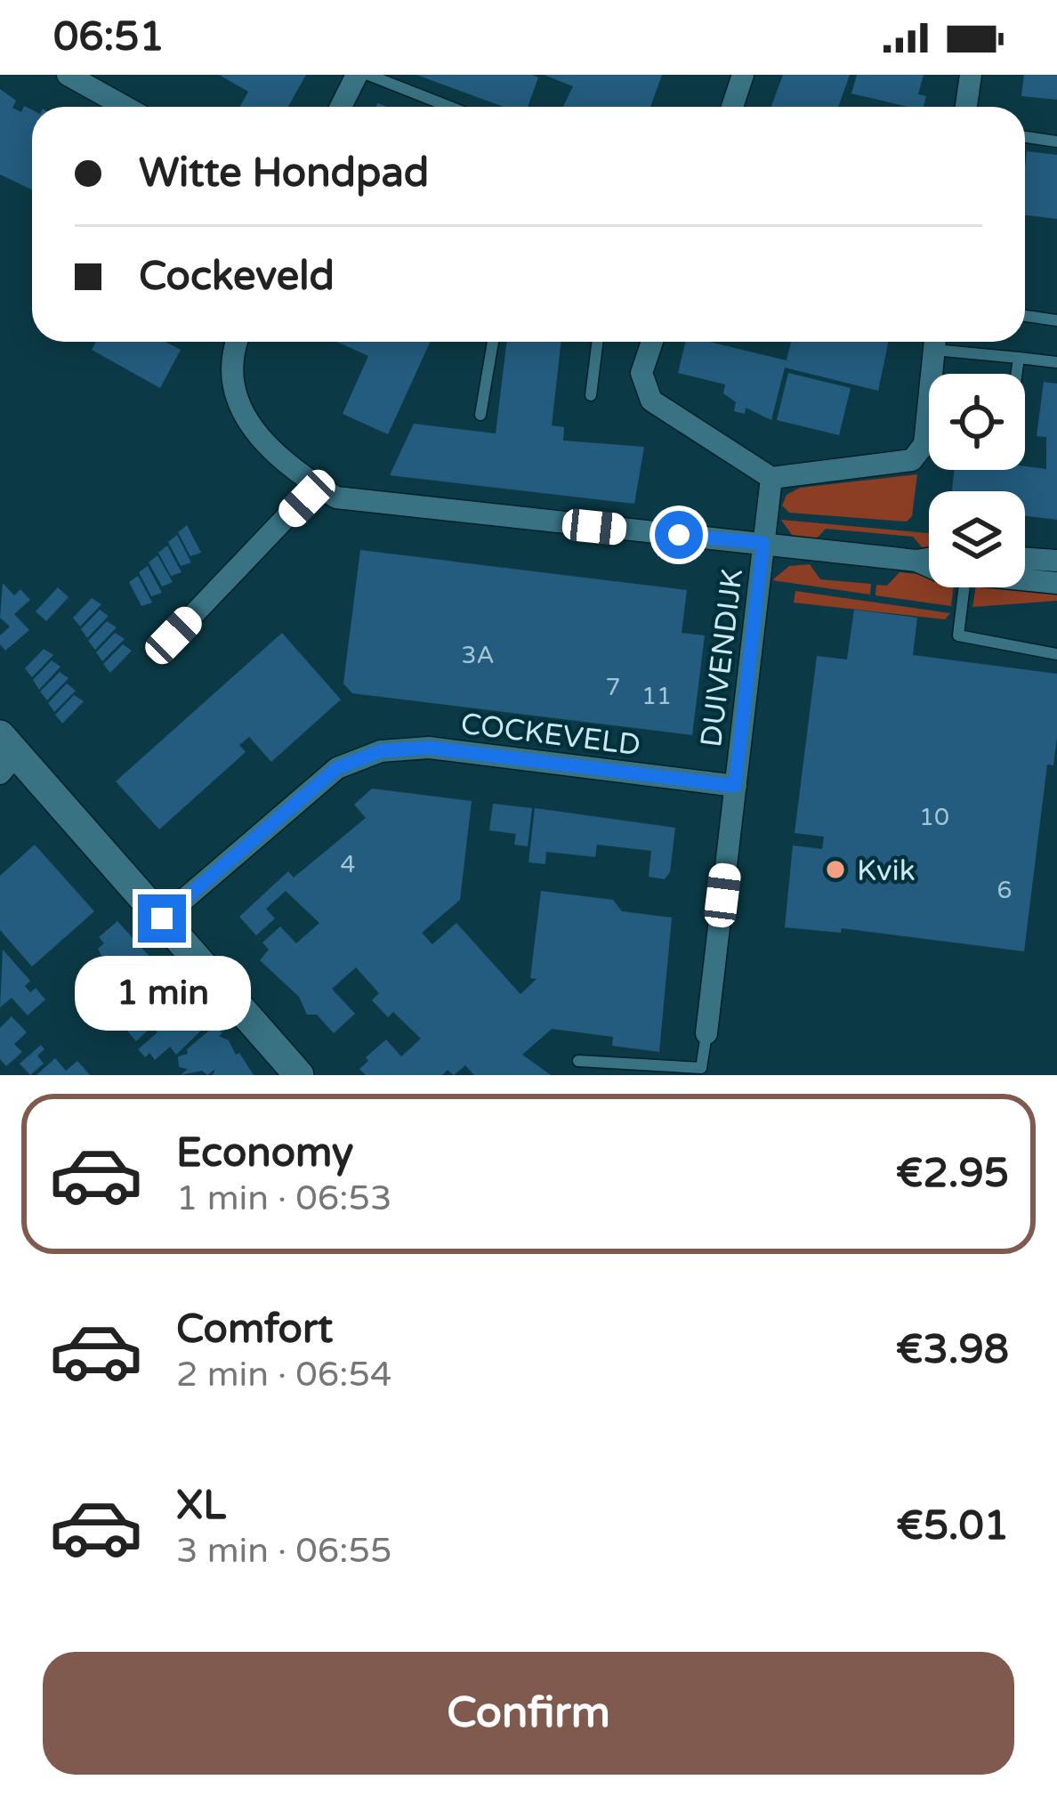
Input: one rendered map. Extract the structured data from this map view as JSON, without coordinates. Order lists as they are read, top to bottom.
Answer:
{
  "streets": {
    "street": ["DUIVENDIJK", "COCKEVELD"]
  },
  "crossings": [
    ["DUIVENDIJK", "COCKEVELD"]
  ],
  "places": ["Kvik"],
  "house_numbers": [
    "3A",
    "7",
    "11",
    "10",
    "4",
    "6"
  ],
  "page": {
    "status": "06:51",
    "banner": ["Witte Hondpad", "Cockeveld"],
    "bubble": "1 min",
    "list": [
      {
        "name": "Economy",
        "note": "1 min · 06:53",
        "value": "€2.95"
      },
      {
        "name": "Comfort",
        "note": "2 min · 06:54",
        "value": "€3.98"
      },
      {
        "name": "XL",
        "note": "3 min · 06:55",
        "value": "€5.01"
      }
    ],
    "buttons": "Confirm"
  }
}
